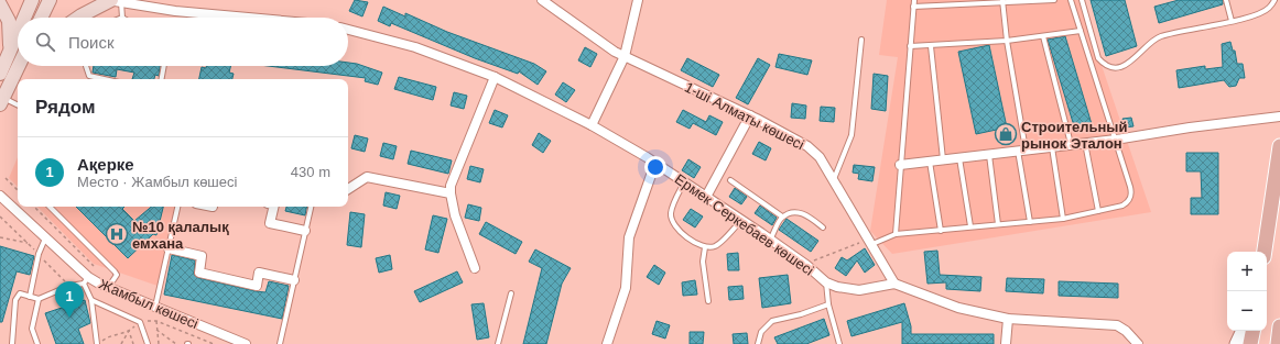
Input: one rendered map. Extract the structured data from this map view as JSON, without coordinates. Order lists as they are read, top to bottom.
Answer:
{
  "streets": {
    "street": ["1-ші Алматы көшесі", "Ермек Серкебаев көшесі", "Жамбыл көшесі"]
  },
  "crossings": [
    ["1-ші Алматы көшесі", "Ермек Серкебаев көшесі"]
  ],
  "places": {
    "shop": ["Строительный рынок Эталон"],
    "hospital": ["№10 қалалық емхана"]
  },
  "page": {
    "search": "Поиск",
    "heading": "Рядом",
    "list": [
      {
        "mark": "1",
        "name": "Ақерке",
        "note": "Место · Жамбыл көшесі",
        "value": "430 m"
      }
    ],
    "map_buttons": ["+", "−"],
    "pins": "1"
  }
}
